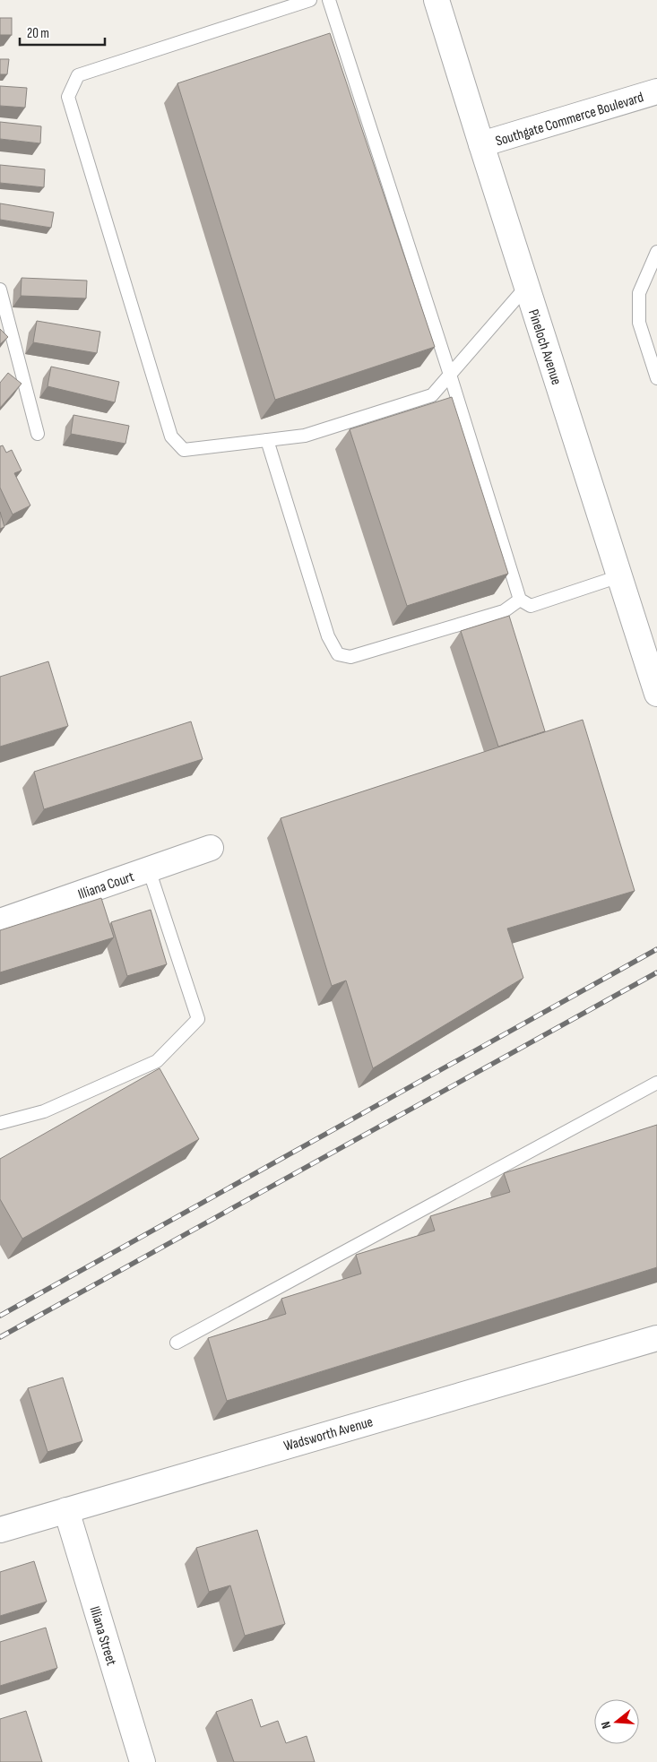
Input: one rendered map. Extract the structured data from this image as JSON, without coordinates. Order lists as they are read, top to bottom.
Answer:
{
  "streets": {
    "street": [
      "Southgate Commerce Boulevard",
      "Pineloch Avenue",
      "Illiana Court",
      "Wadsworth Avenue",
      "Illiana Street"
    ]
  },
  "crossings": [
    ["Southgate Commerce Boulevard", "Pineloch Avenue"],
    ["Wadsworth Avenue", "Illiana Street"]
  ],
  "scale_bar": "20 m",
  "north": "left"
}
